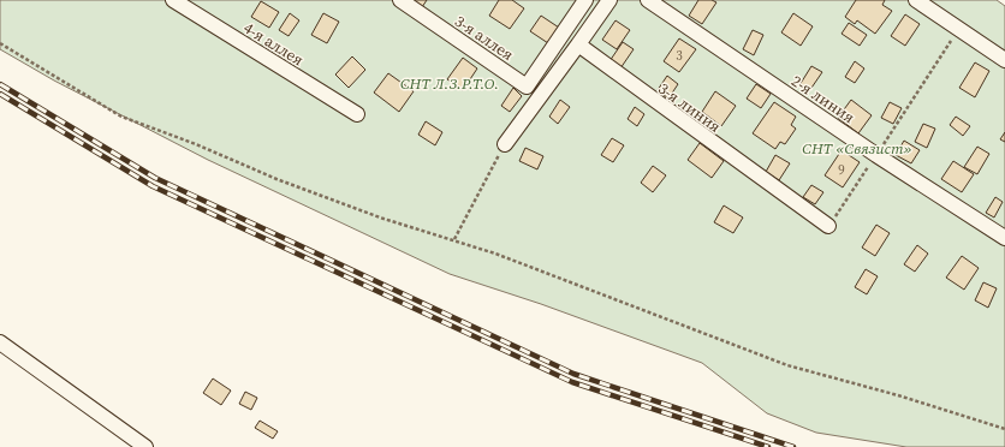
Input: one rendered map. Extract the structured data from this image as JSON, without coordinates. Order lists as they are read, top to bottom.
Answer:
{
  "streets": {
    "street": [
      "3-я аллея",
      "4-я аллея",
      "2-я линия",
      "3-я линия"
    ]
  },
  "parks": ["СНТ Л.З.Р.Т.О.", "СНТ «Связист»"],
  "house_numbers": ["3", "9"]
}
